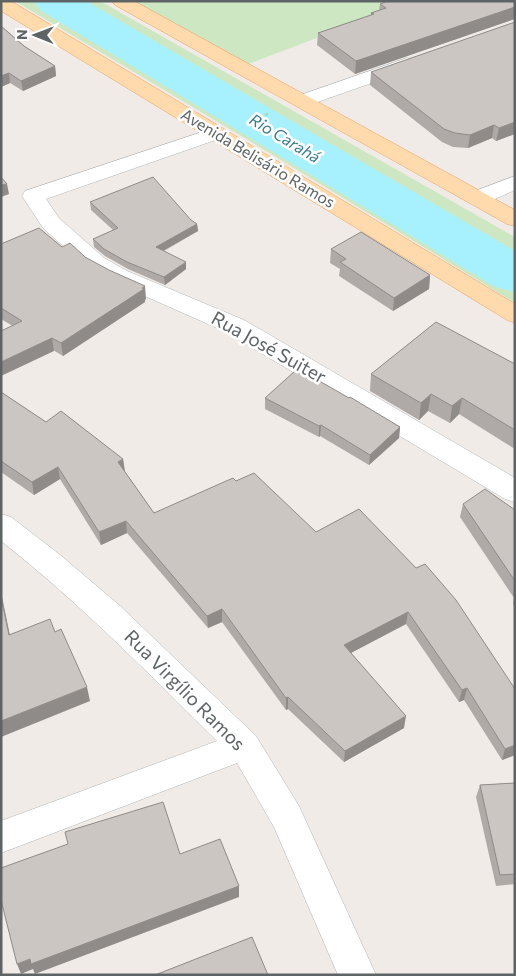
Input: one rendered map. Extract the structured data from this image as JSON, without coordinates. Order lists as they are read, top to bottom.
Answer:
{
  "streets": {
    "main road": ["Avenida Belisário Ramos"],
    "street": ["Rua José Suiter", "Rua Virgílio Ramos"]
  },
  "crossings": [
    ["Avenida Belisário Ramos", "Rua José Suiter"]
  ],
  "water": ["Rio Carahá"],
  "north": "left"
}
